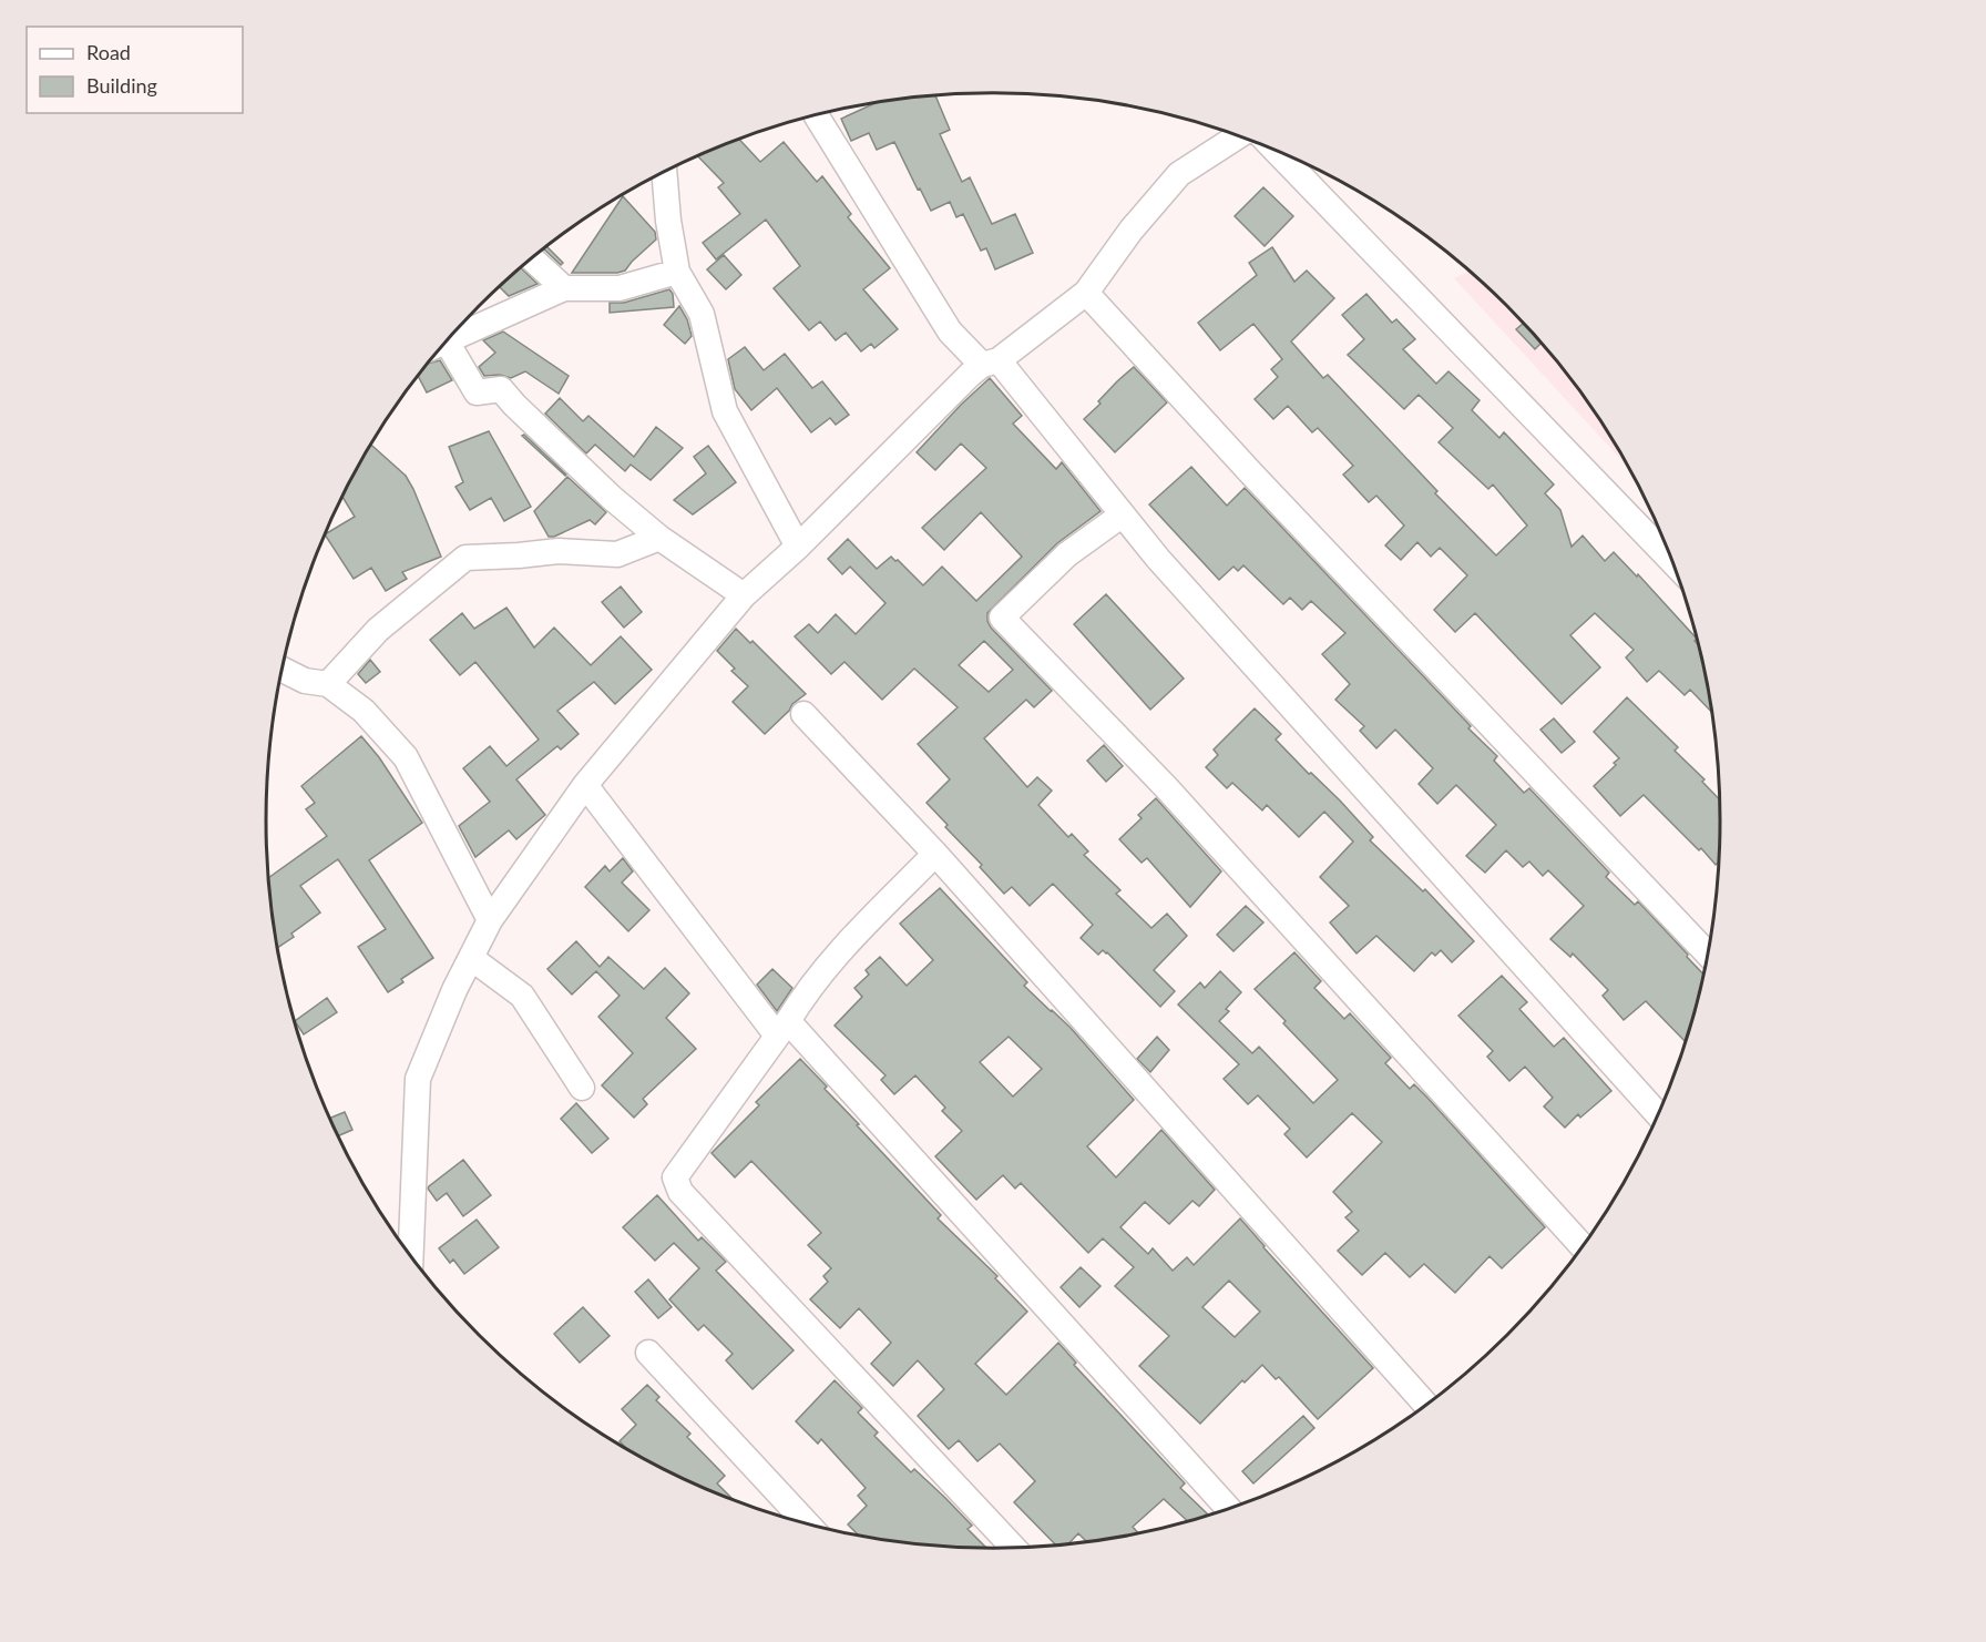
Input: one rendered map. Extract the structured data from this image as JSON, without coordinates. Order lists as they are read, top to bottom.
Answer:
{
  "legend": ["Road", "Building"]
}
